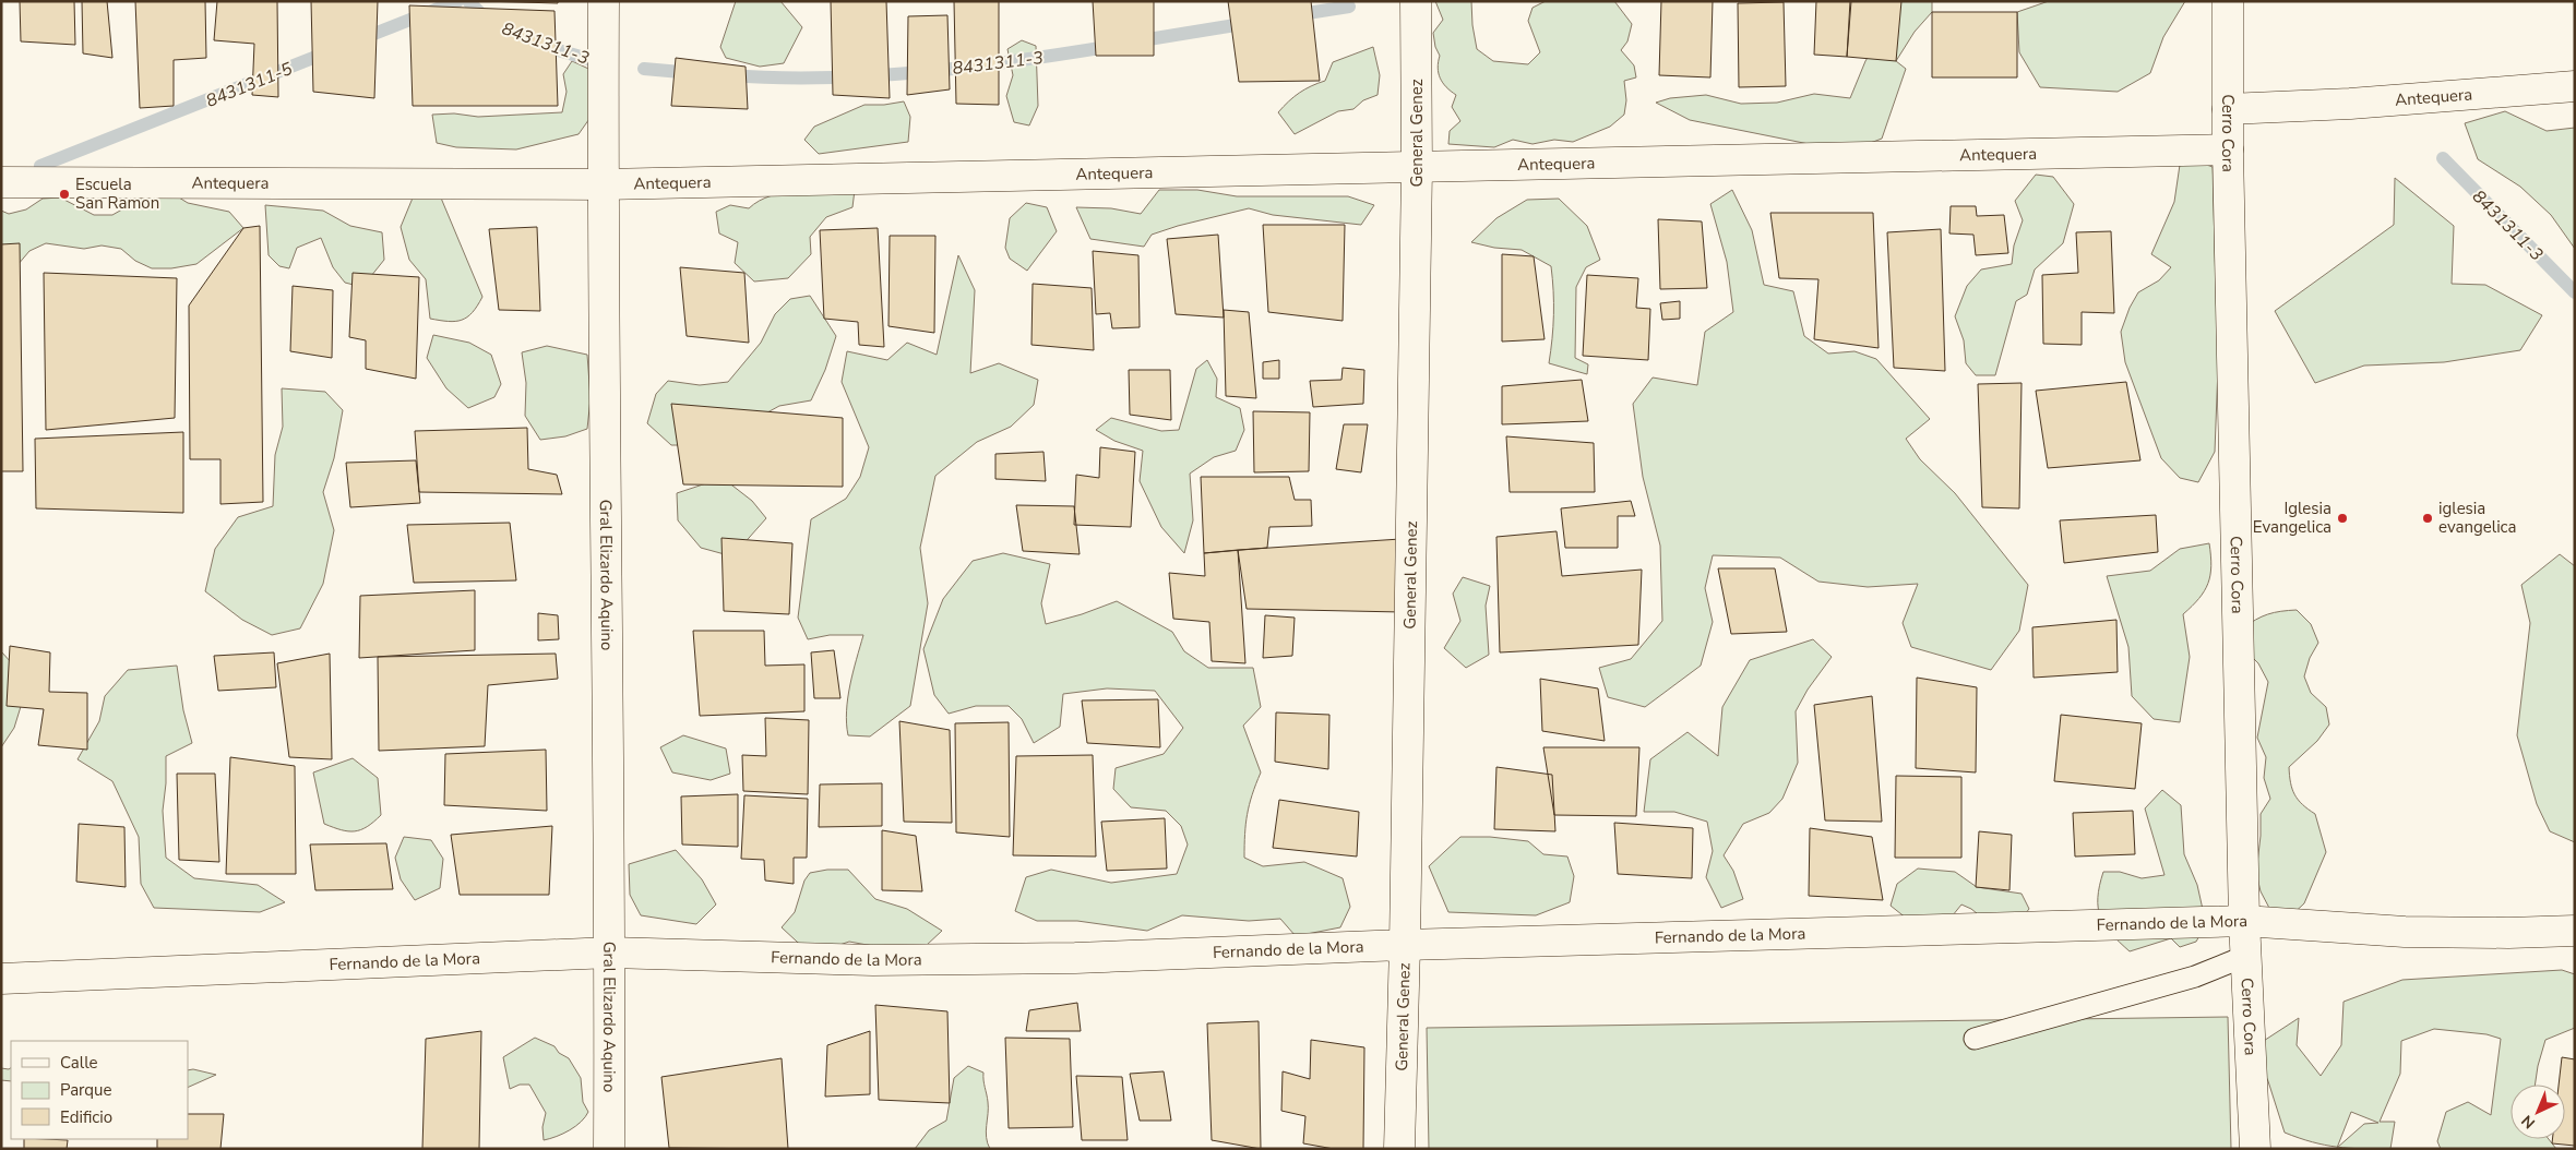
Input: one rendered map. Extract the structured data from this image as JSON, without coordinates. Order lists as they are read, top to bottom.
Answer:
{
  "streets": {
    "street": [
      "Antequera",
      "General Genez",
      "Cerro Cora",
      "Gral Elizardo Aquino",
      "Fernando de la Mora"
    ]
  },
  "crossings": [
    ["Antequera", "General Genez"],
    ["Antequera", "Cerro Cora"],
    ["Antequera", "Gral Elizardo Aquino"],
    ["General Genez", "Fernando de la Mora"],
    ["Cerro Cora", "Fernando de la Mora"],
    ["Gral Elizardo Aquino", "Fernando de la Mora"]
  ],
  "water": ["8431311-3", "8431311-5"],
  "places": ["Escuela San Ramon", "Iglesia Evangelica", "iglesia evangelica"],
  "legend": ["Calle", "Parque", "Edificio"],
  "north": "bottom left"
}
